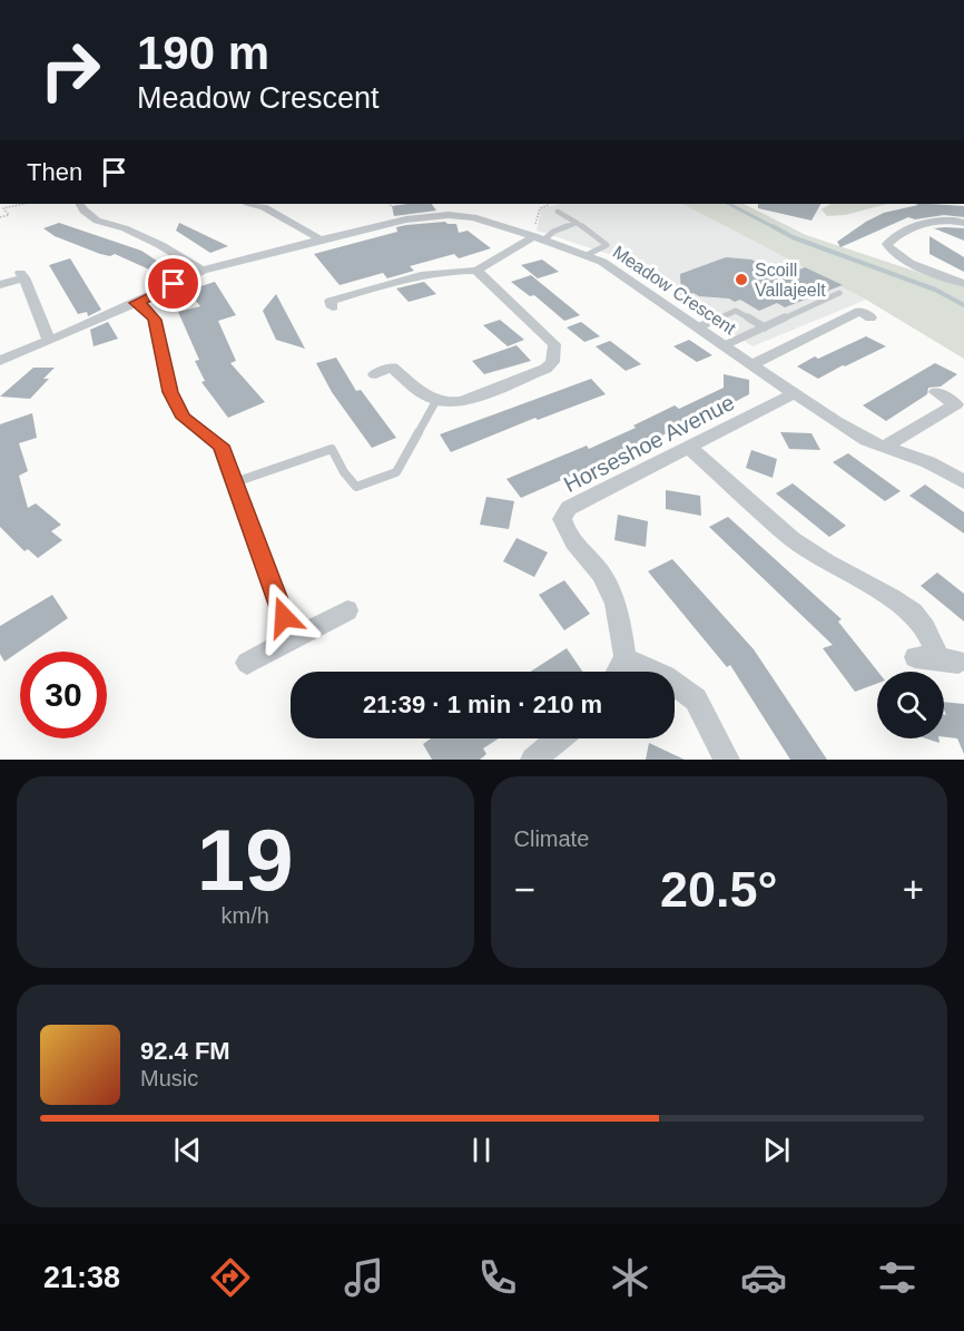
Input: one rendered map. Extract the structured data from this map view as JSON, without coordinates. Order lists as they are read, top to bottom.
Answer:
{
  "streets": {
    "street": ["Meadow Crescent", "Horseshoe Avenue"]
  },
  "crossings": [
    ["Meadow Crescent", "Horseshoe Avenue"]
  ],
  "places": ["Scoill Vallajeelt"],
  "page": {
    "turn": ["190 m", "Meadow Crescent"],
    "then": "Then",
    "limit": "30",
    "trip": "21:39 · 1 min · 210 m",
    "tile": [
      ["19", "km/h"],
      "Climate"
    ],
    "heat": ["−", "20.5°", "+"],
    "song": ["92.4 FM", "Music"],
    "tabs": "21:38"
  }
}
